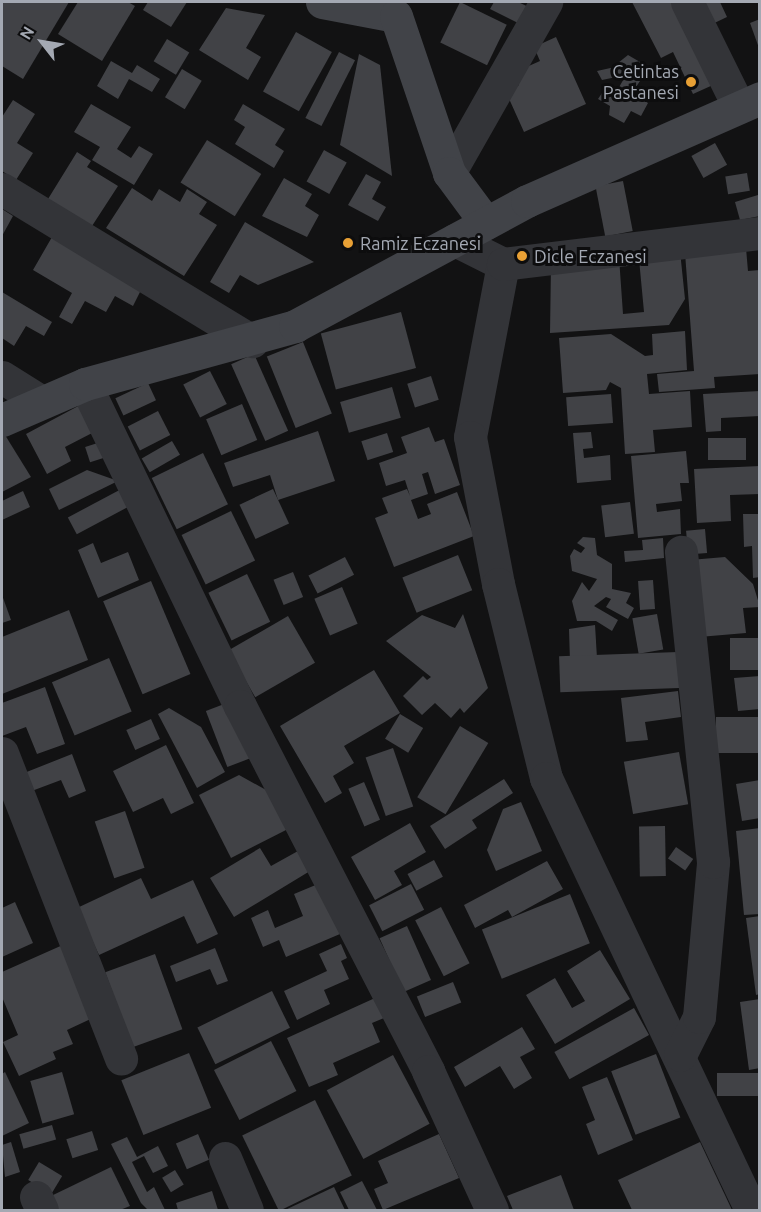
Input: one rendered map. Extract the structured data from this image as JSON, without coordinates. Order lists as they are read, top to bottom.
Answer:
{
  "places": ["Cetintas Pastanesi", "Ramiz Eczanesi", "Dicle Eczanesi"],
  "north": "top left"
}
